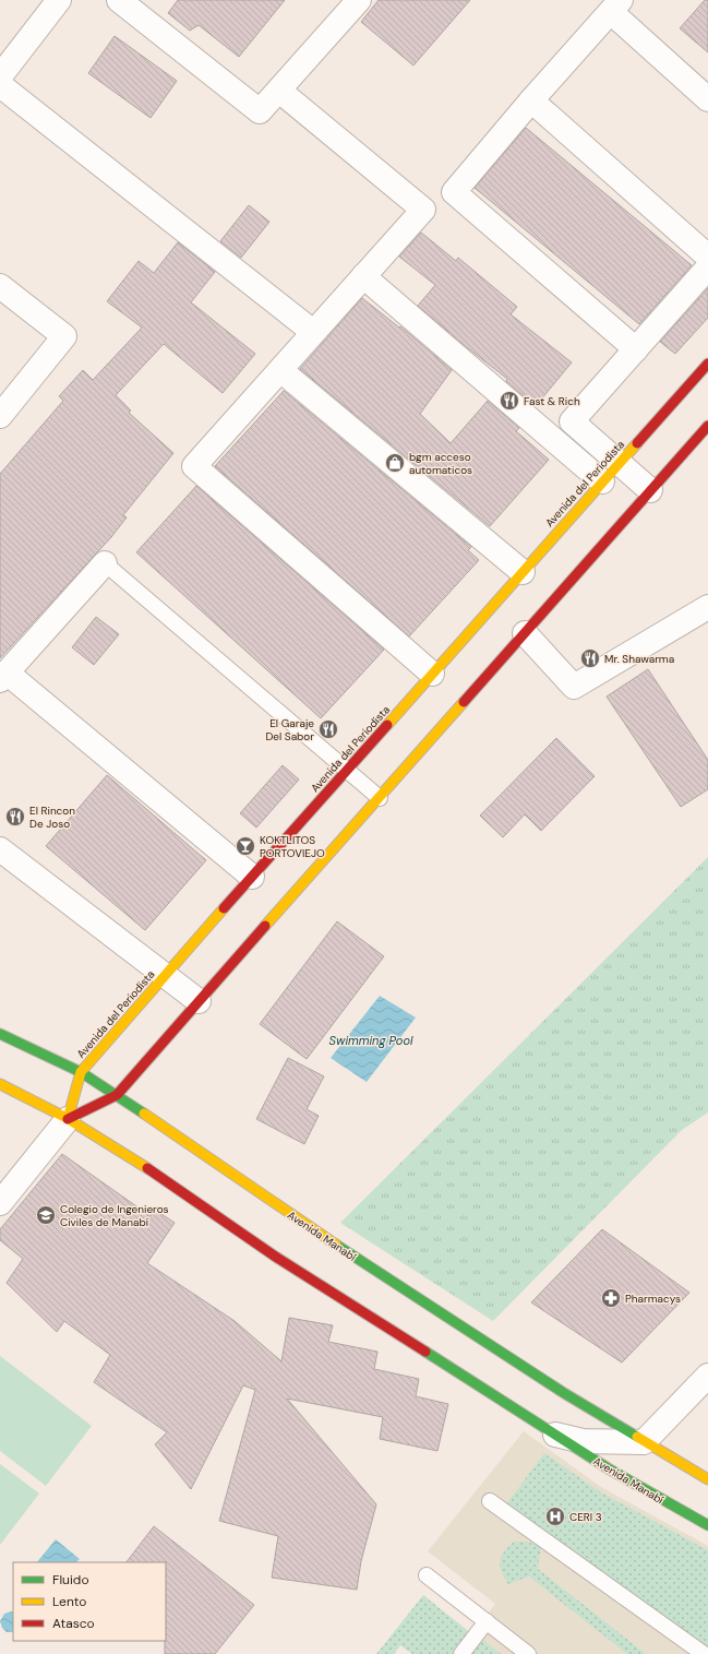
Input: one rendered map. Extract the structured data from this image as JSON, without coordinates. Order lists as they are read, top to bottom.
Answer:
{
  "streets": {
    "street": ["Avenida del Periodista", "Avenida Manabí"]
  },
  "crossings": [
    ["Avenida del Periodista", "Avenida Manabí"]
  ],
  "water": ["Swimming Pool"],
  "places": {
    "restaurant": [
      "Fast & Rich",
      "Mr. Shawarma",
      "El Garaje Del Sabor",
      "El Rincon De Joso"
    ],
    "shop": ["bgm acceso automaticos"],
    "bar": ["KOKTLITOS PORTOVIEJO"],
    "school or university": ["Colegio de Ingenieros Civiles de Manabí"],
    "pharmacy": ["Pharmacys"],
    "hospital": ["CERI 3"]
  },
  "legend": ["Fluido", "Lento", "Atasco"]
}
